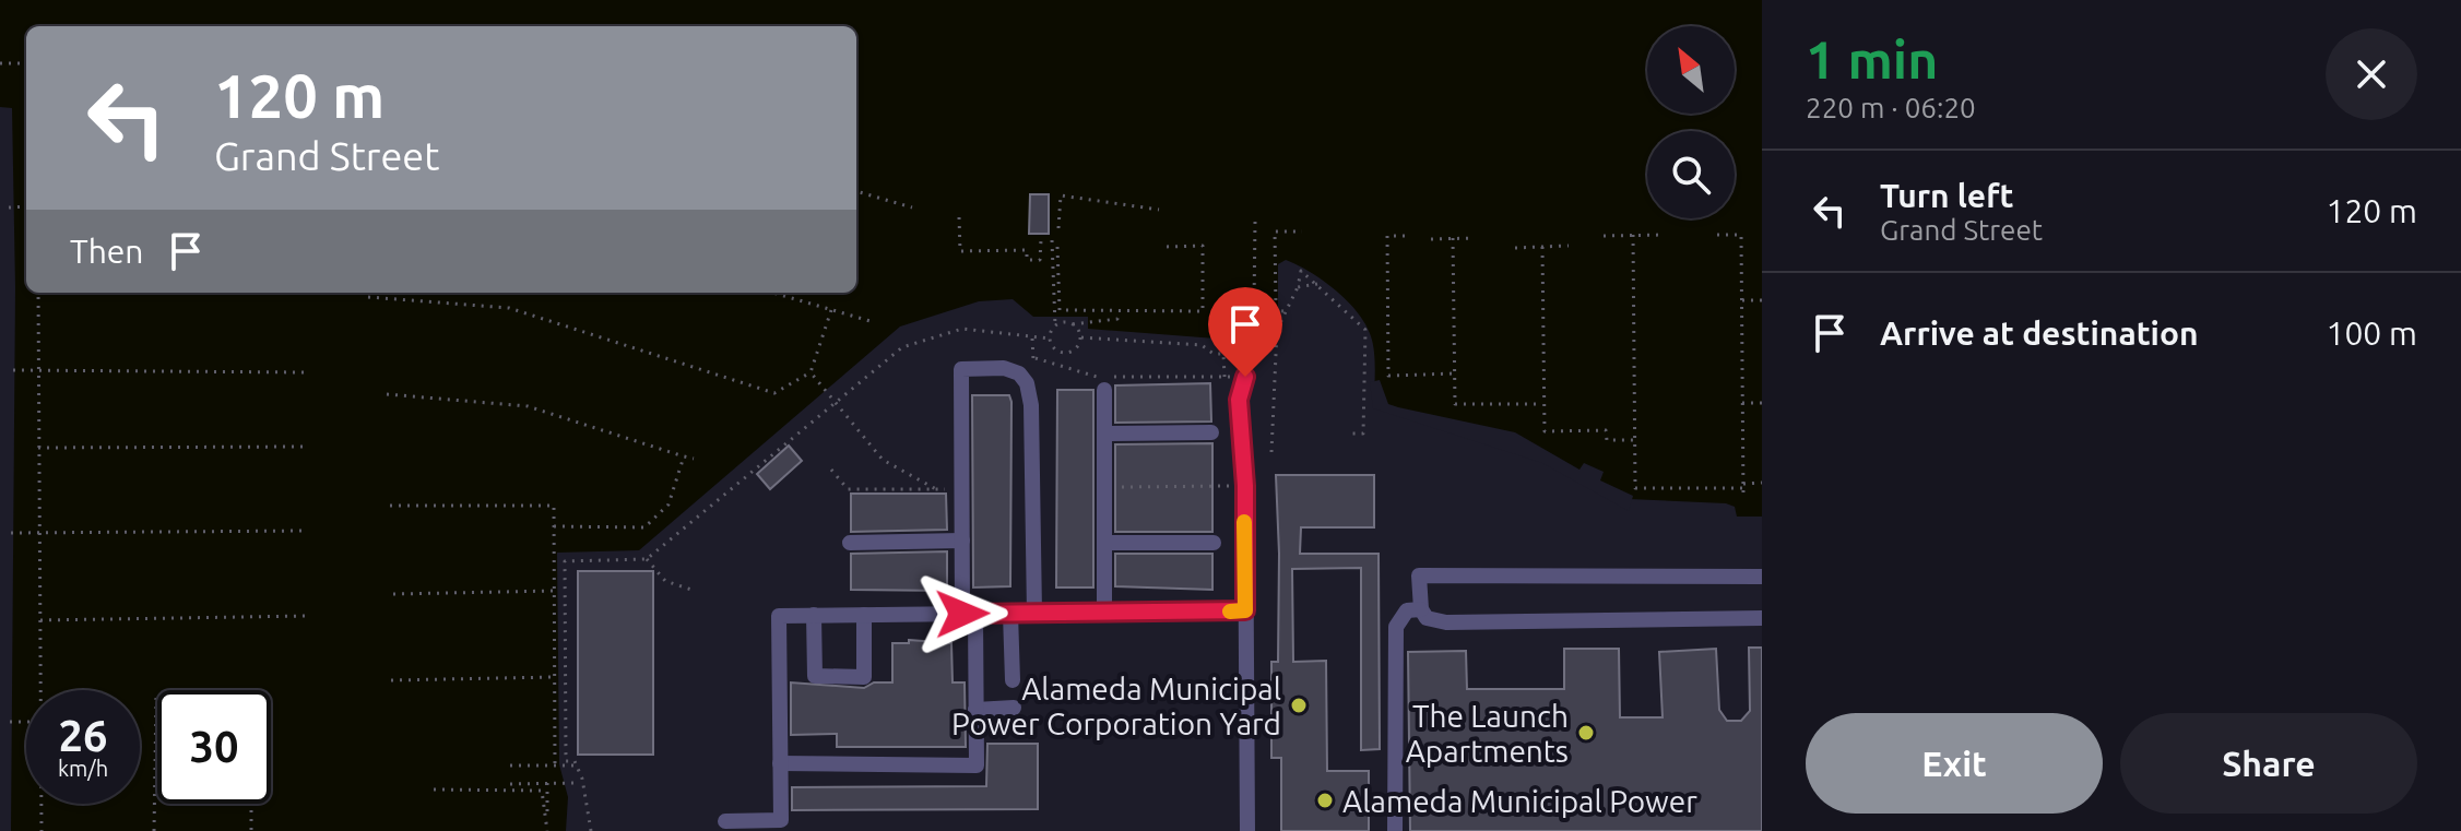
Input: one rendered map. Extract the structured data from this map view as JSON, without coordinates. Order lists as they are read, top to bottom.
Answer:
{
  "places": ["Alameda Municipal Power Corporation Yard", "The Launch Apartments", "Alameda Municipal Power"],
  "north": "top left",
  "page": {
    "heading": ["1 min", "220 m · 06:20"],
    "turn": ["120 m", "Grand Street"],
    "list": [
      {
        "name": "Turn left",
        "note": "Grand Street",
        "value": "120 m"
      },
      {
        "name": "Arrive at destination",
        "value": "100 m"
      }
    ],
    "then": "Then",
    "speed": "26 km/h",
    "limit": "30",
    "buttons": ["Exit", "Share"]
  }
}
